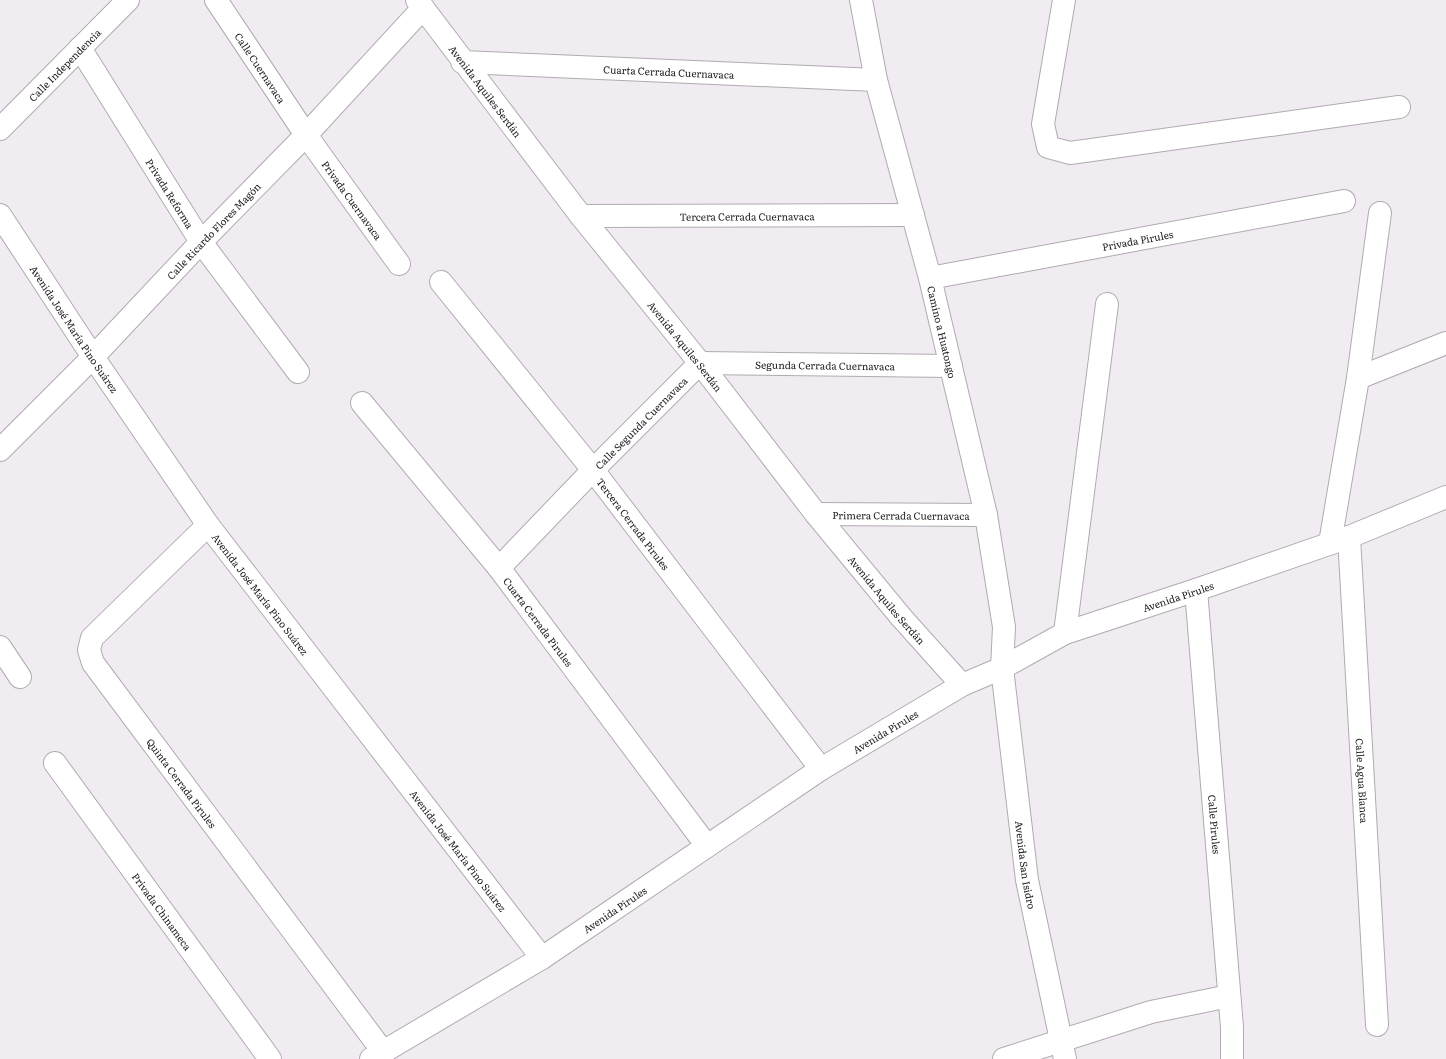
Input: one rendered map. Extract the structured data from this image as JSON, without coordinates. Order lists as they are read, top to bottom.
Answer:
{
  "streets": {
    "street": [
      "Calle Independencia",
      "Calle Cuernavaca",
      "Cuarta Cerrada Cuernavaca",
      "Avenida Aquiles Serdán",
      "Privada Reforma",
      "Privada Cuernavaca",
      "Tercera Cerrada Cuernavaca",
      "Calle Ricardo Flores Magón",
      "Privada Pirules",
      "Avenida José María Pino Suárez",
      "Camino a Huatongo",
      "Segunda Cerrada Cuernavaca",
      "Calle Segunda Cuernavaca",
      "Primera Cerrada Cuernavaca",
      "Tercera Cerrada Pirules",
      "Avenida Pirules",
      "Cuarta Cerrada Pirules",
      "Calle Agua Blanca",
      "Quinta Cerrada Pirules",
      "Calle Pirules",
      "Avenida San Isidro",
      "Privada Chinameca"
    ]
  },
  "crossings": [
    ["Calle Independencia", "Privada Reforma"],
    ["Calle Cuernavaca", "Privada Cuernavaca"],
    ["Calle Cuernavaca", "Calle Ricardo Flores Magón"],
    ["Cuarta Cerrada Cuernavaca", "Avenida Aquiles Serdán"],
    ["Cuarta Cerrada Cuernavaca", "Camino a Huatongo"],
    ["Avenida Aquiles Serdán", "Tercera Cerrada Cuernavaca"],
    ["Avenida Aquiles Serdán", "Calle Ricardo Flores Magón"],
    ["Avenida Aquiles Serdán", "Segunda Cerrada Cuernavaca"],
    ["Avenida Aquiles Serdán", "Calle Segunda Cuernavaca"],
    ["Avenida Aquiles Serdán", "Primera Cerrada Cuernavaca"],
    ["Avenida Aquiles Serdán", "Avenida Pirules"],
    ["Privada Reforma", "Calle Ricardo Flores Magón"],
    ["Privada Cuernavaca", "Calle Ricardo Flores Magón"],
    ["Tercera Cerrada Cuernavaca", "Camino a Huatongo"],
    ["Calle Ricardo Flores Magón", "Avenida José María Pino Suárez"],
    ["Privada Pirules", "Camino a Huatongo"],
    ["Avenida José María Pino Suárez", "Avenida Pirules"],
    ["Avenida José María Pino Suárez", "Quinta Cerrada Pirules"],
    ["Camino a Huatongo", "Segunda Cerrada Cuernavaca"],
    ["Camino a Huatongo", "Primera Cerrada Cuernavaca"],
    ["Camino a Huatongo", "Avenida Pirules"],
    ["Camino a Huatongo", "Avenida San Isidro"],
    ["Segunda Cerrada Cuernavaca", "Calle Segunda Cuernavaca"],
    ["Calle Segunda Cuernavaca", "Tercera Cerrada Pirules"],
    ["Calle Segunda Cuernavaca", "Cuarta Cerrada Pirules"],
    ["Tercera Cerrada Pirules", "Avenida Pirules"],
    ["Avenida Pirules", "Cuarta Cerrada Pirules"],
    ["Avenida Pirules", "Calle Agua Blanca"],
    ["Avenida Pirules", "Quinta Cerrada Pirules"],
    ["Avenida Pirules", "Calle Pirules"],
    ["Avenida Pirules", "Avenida San Isidro"]
  ]
}
